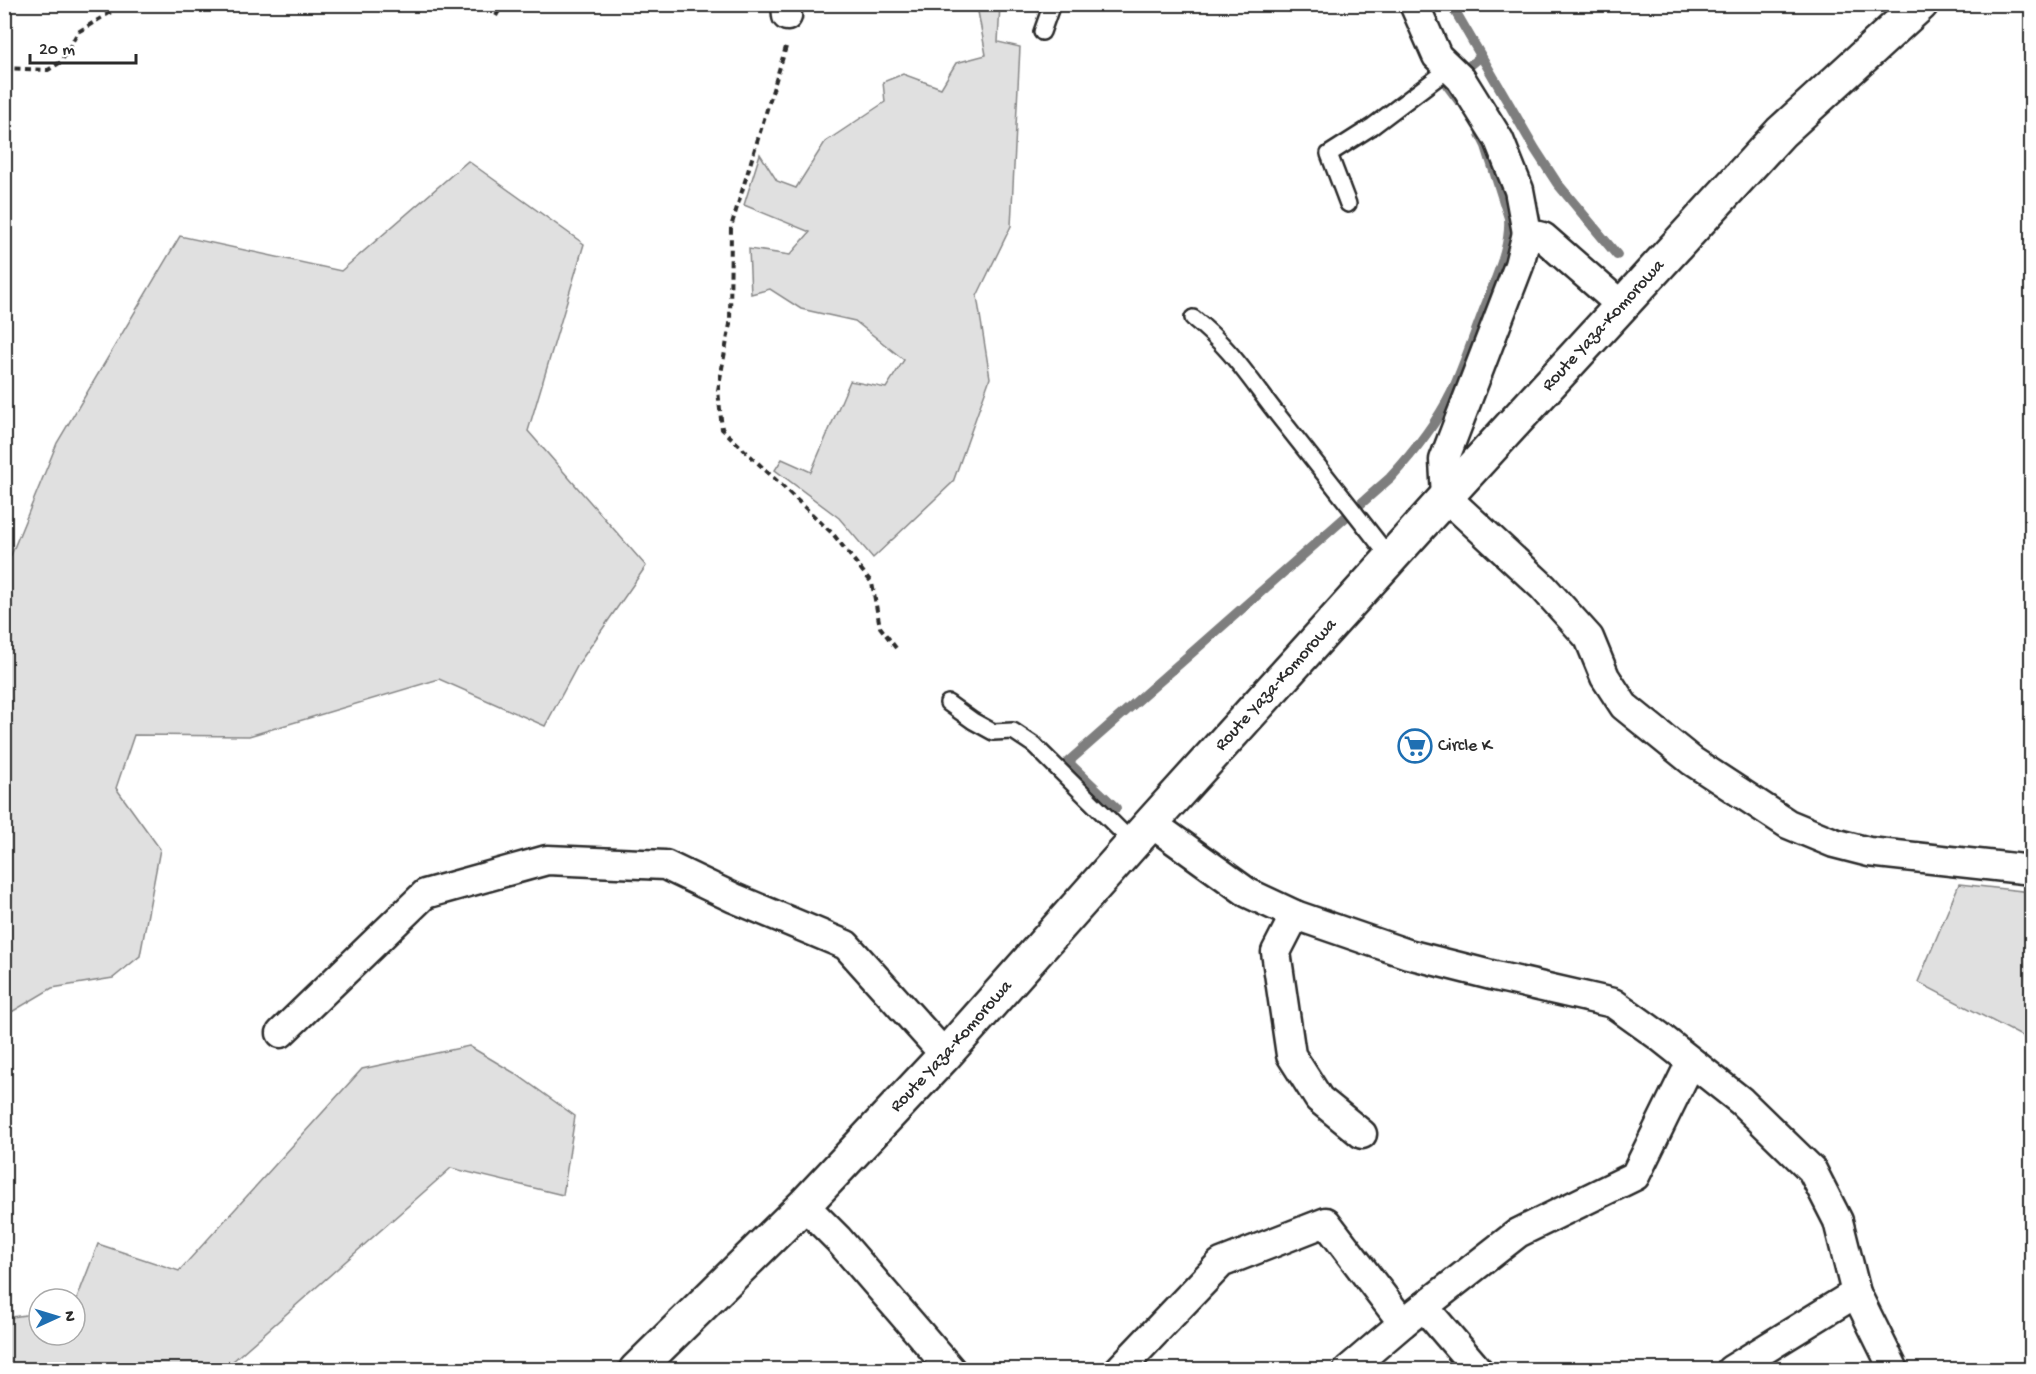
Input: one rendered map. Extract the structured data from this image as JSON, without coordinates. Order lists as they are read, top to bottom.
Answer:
{
  "streets": {
    "main road": ["Route Yaza-Komorowa"]
  },
  "places": {
    "supermarket": ["Circle K"]
  },
  "scale_bar": "20 m",
  "north": "right"
}
